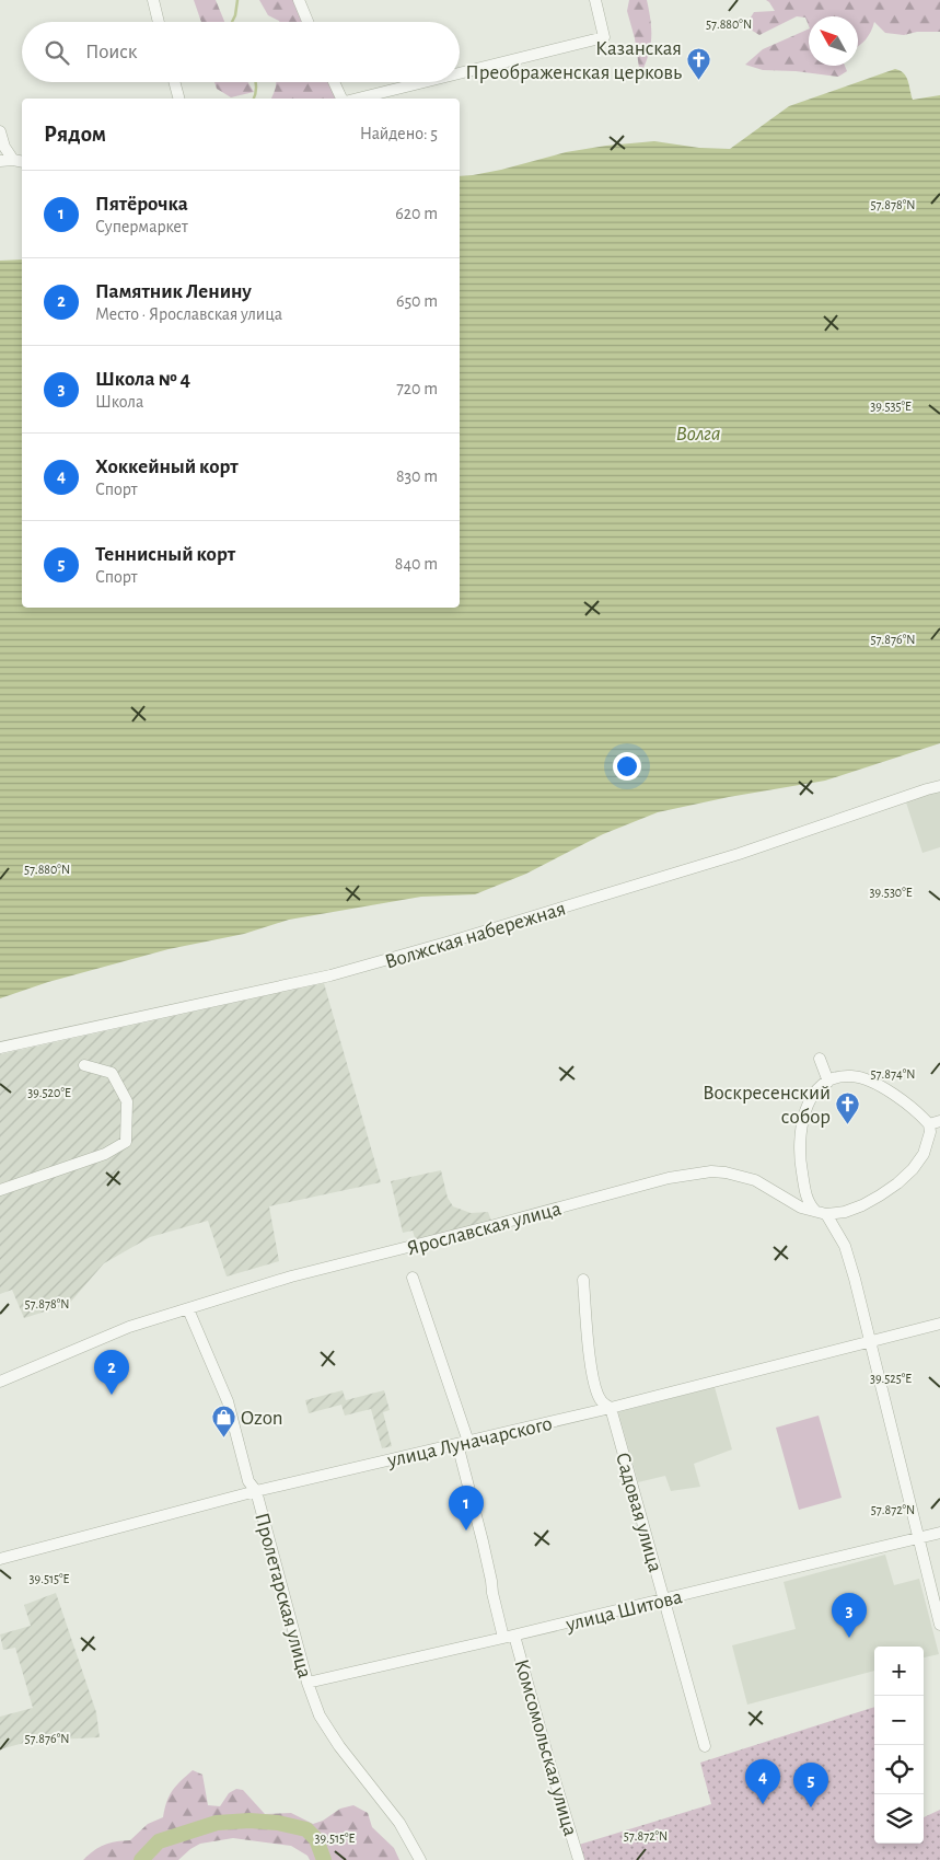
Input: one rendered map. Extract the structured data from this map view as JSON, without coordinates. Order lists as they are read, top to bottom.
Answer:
{
  "streets": {
    "street": [
      "Волжская набережная",
      "Ярославская улица",
      "улица Луначарского",
      "Садовая улица",
      "Пролетарская улица",
      "улица Шитова",
      "Комсомольская улица"
    ]
  },
  "crossings": [
    ["Ярославская улица", "Пролетарская улица"],
    ["улица Луначарского", "Садовая улица"],
    ["улица Луначарского", "Пролетарская улица"],
    ["улица Луначарского", "Комсомольская улица"],
    ["Садовая улица", "улица Шитова"],
    ["Пролетарская улица", "улица Шитова"],
    ["улица Шитова", "Комсомольская улица"]
  ],
  "water": ["Волга"],
  "places": {
    "church": ["Казанская Преображенская церковь", "Воскресенский собор"],
    "shop": ["Ozon"]
  },
  "north": "top left",
  "page": {
    "search": "Поиск",
    "heading": ["Рядом", "Найдено: 5"],
    "list": [
      {
        "mark": "1",
        "name": "Пятёрочка",
        "note": "Супермаркет",
        "value": "620 m"
      },
      {
        "mark": "2",
        "name": "Памятник Ленину",
        "note": "Место · Ярославская улица",
        "value": "650 m"
      },
      {
        "mark": "3",
        "name": "Школа № 4",
        "note": "Школа",
        "value": "720 m"
      },
      {
        "mark": "4",
        "name": "Хоккейный корт",
        "note": "Спорт",
        "value": "830 m"
      },
      {
        "mark": "5",
        "name": "Теннисный корт",
        "note": "Спорт",
        "value": "840 m"
      }
    ],
    "pins": [
      "2",
      "1",
      "3",
      "4",
      "5"
    ],
    "map_buttons": ["+", "−"]
  },
  "coordinates": [
    "57.880°N",
    "57.878°N",
    "39.535°E",
    "57.876°N",
    "39.530°E",
    "57.874°N",
    "39.520°E",
    "39.525°E",
    "57.872°N",
    "39.515°E"
  ]
}
